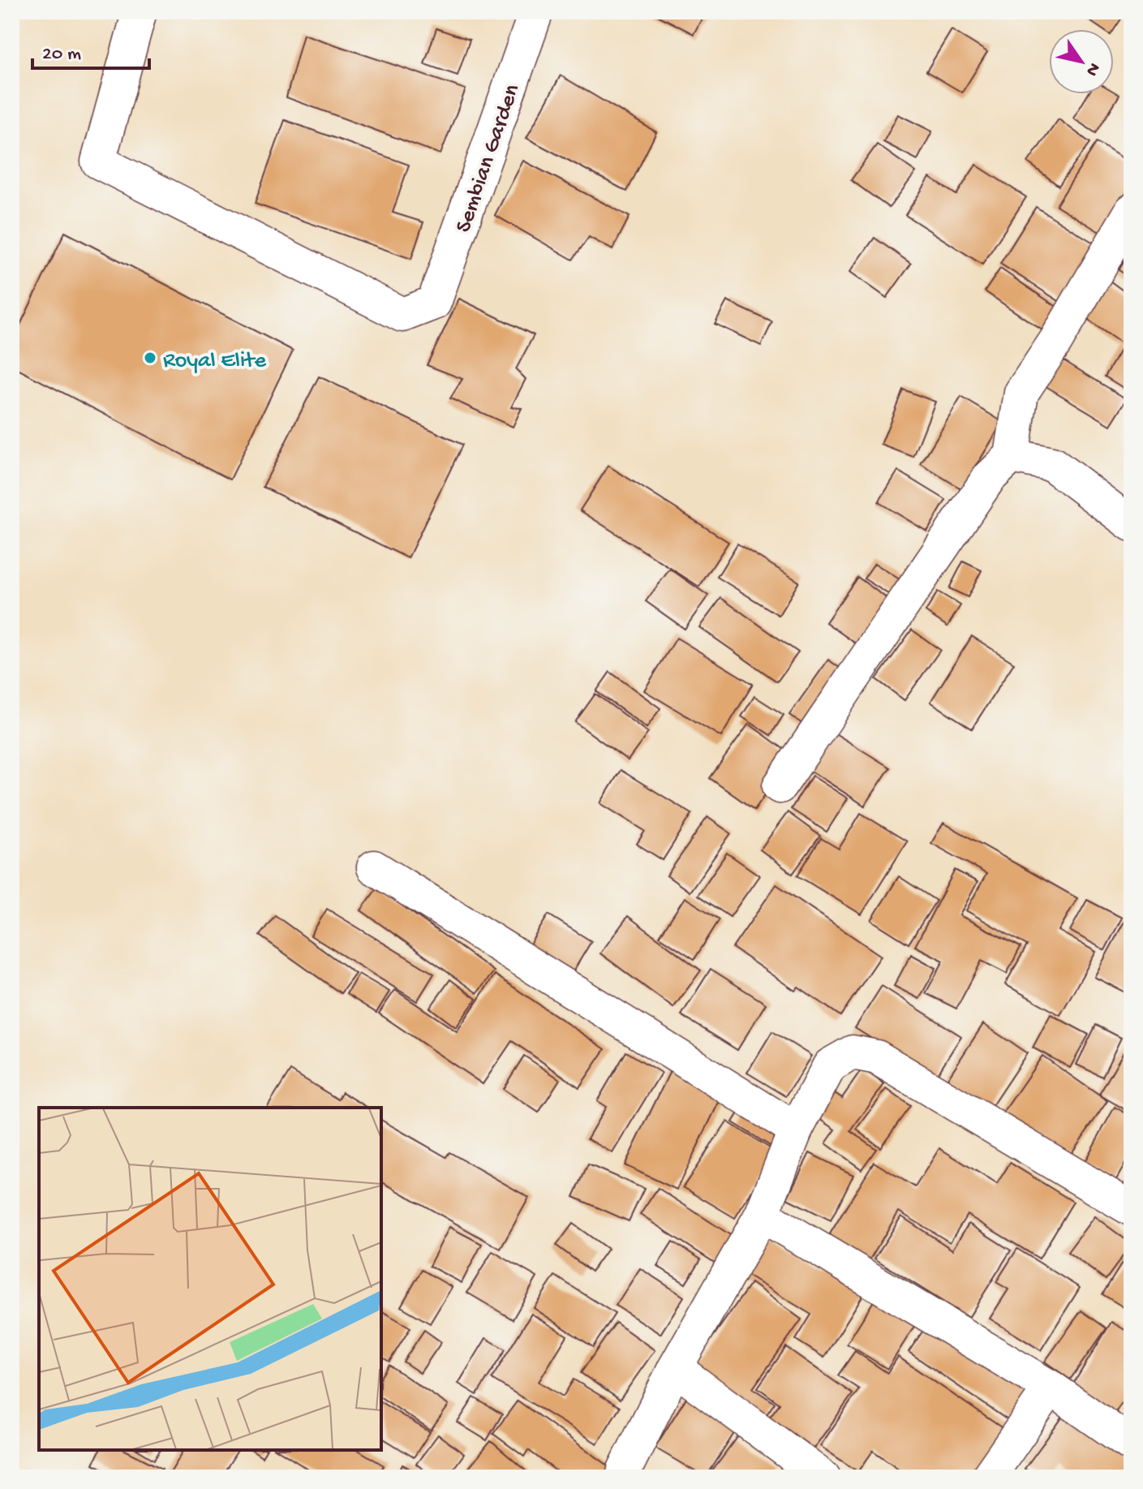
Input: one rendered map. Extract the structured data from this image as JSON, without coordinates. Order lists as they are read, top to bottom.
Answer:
{
  "streets": {
    "street": ["Sembian Garden"]
  },
  "places": ["Royal Elite"],
  "scale_bar": "20 m",
  "north": "bottom right"
}
